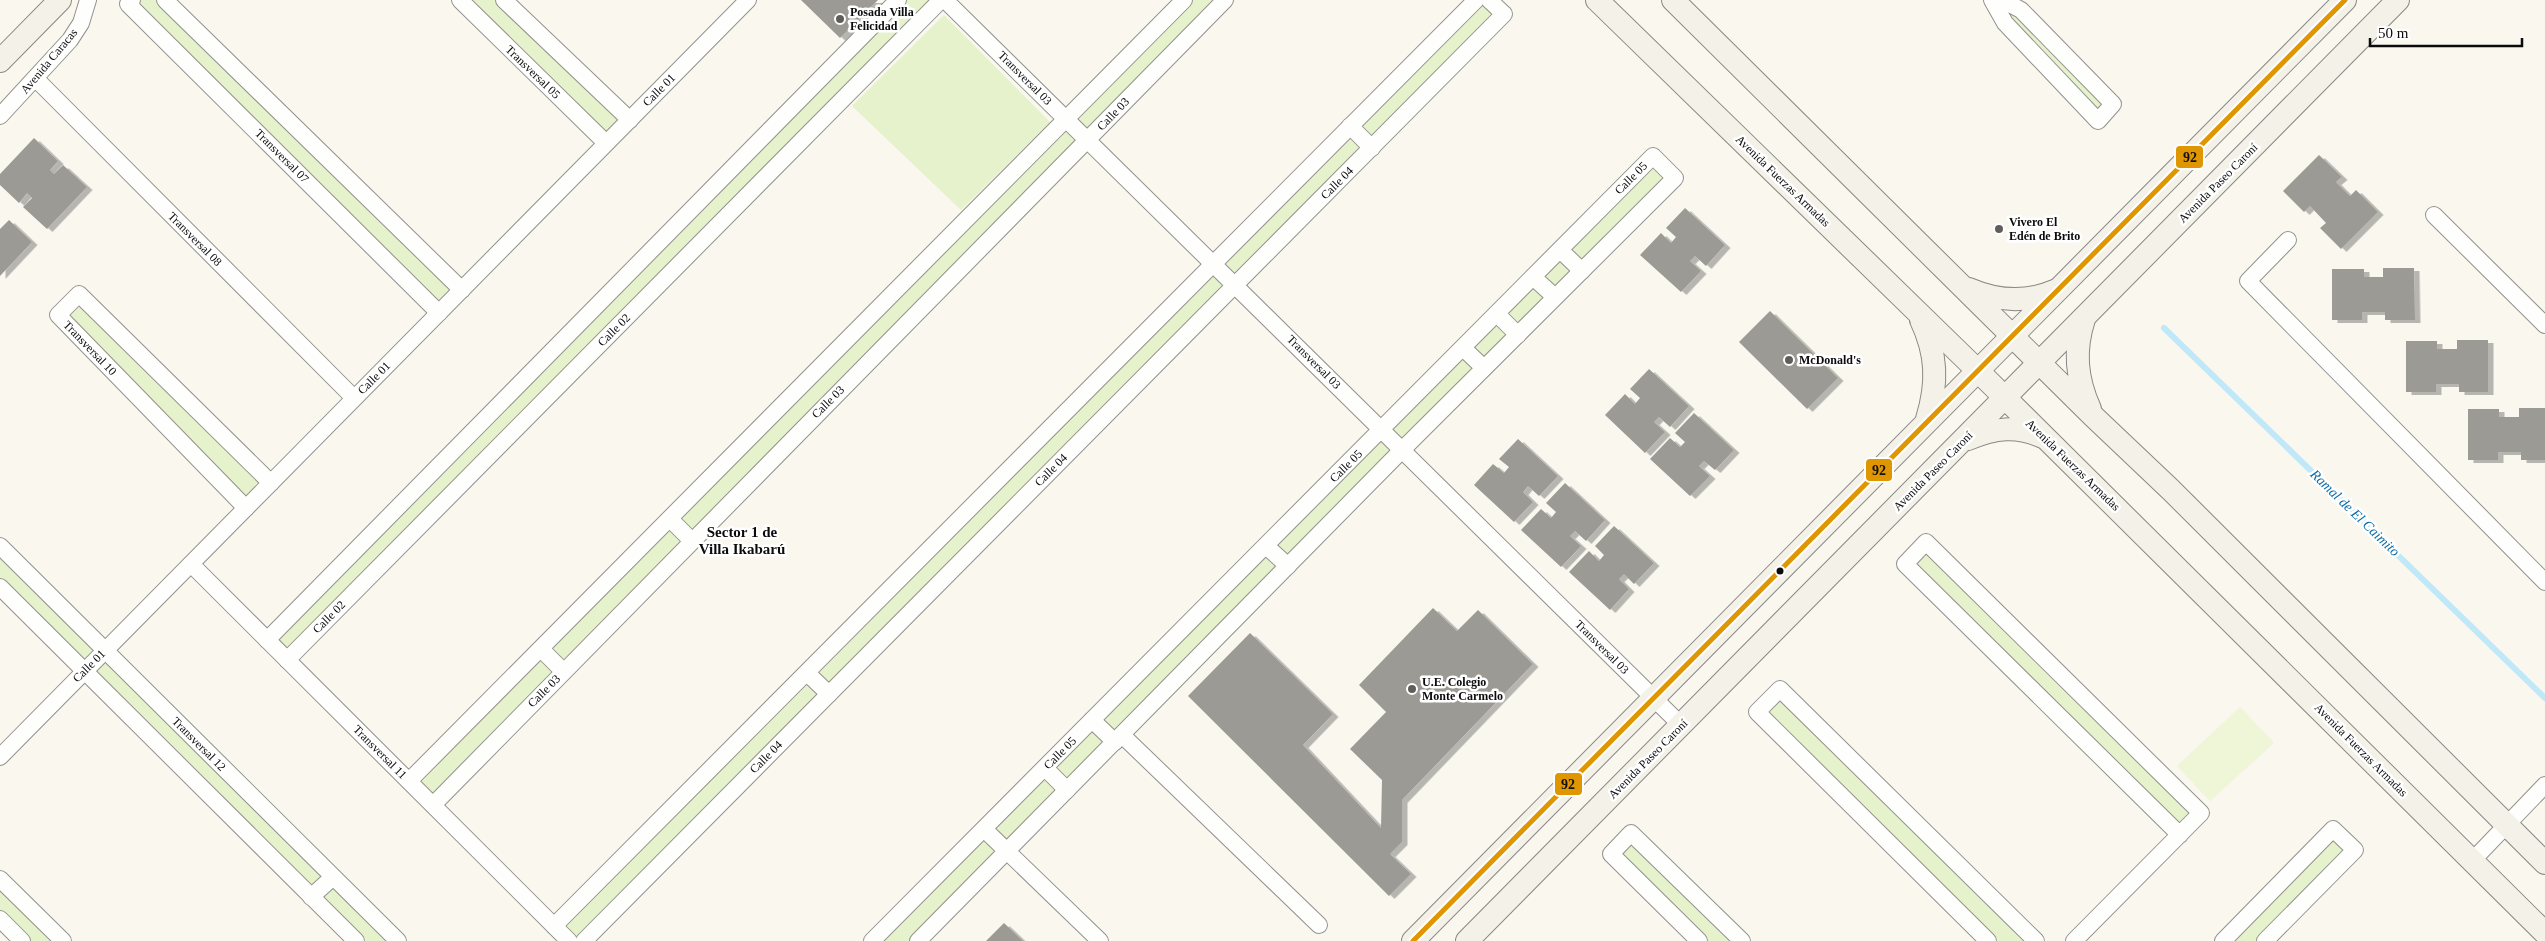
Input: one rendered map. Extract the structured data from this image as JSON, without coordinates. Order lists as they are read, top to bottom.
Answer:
{
  "streets": {
    "street": [
      "Avenida Caracas",
      "Transversal 05",
      "Transversal 03",
      "Calle 01",
      "Calle 03",
      "Transversal 07",
      "Calle 05",
      "Avenida Fuerzas Armadas",
      "Calle 04",
      "Avenida Paseo Caroní",
      "Transversal 08",
      "Calle 02",
      "Transversal 10",
      "Transversal 12",
      "Transversal 11"
    ]
  },
  "crossings": [
    ["Avenida Caracas", "Transversal 08"],
    ["Transversal 05", "Calle 01"],
    ["Transversal 03", "Calle 03"],
    ["Transversal 03", "Calle 05"],
    ["Transversal 03", "Calle 04"],
    ["Transversal 03", "Avenida Paseo Caroní"],
    ["Calle 01", "Transversal 07"],
    ["Calle 01", "Transversal 08"],
    ["Calle 01", "Transversal 10"],
    ["Calle 01", "Transversal 12"],
    ["Calle 01", "Transversal 11"],
    ["Calle 03", "Transversal 11"],
    ["Avenida Fuerzas Armadas", "Avenida Paseo Caroní"],
    ["Calle 02", "Transversal 11"]
  ],
  "districts": ["Sector 1 de Villa Ikabarú"],
  "water": ["Ramal de El Caimito"],
  "places": [
    "Posada Villa Felicidad",
    "Vivero El Edén de Brito",
    "McDonald's",
    "U.E. Colegio Monte Carmelo"
  ],
  "lines": ["transit line 92"],
  "scale_bar": "50 m"
}
